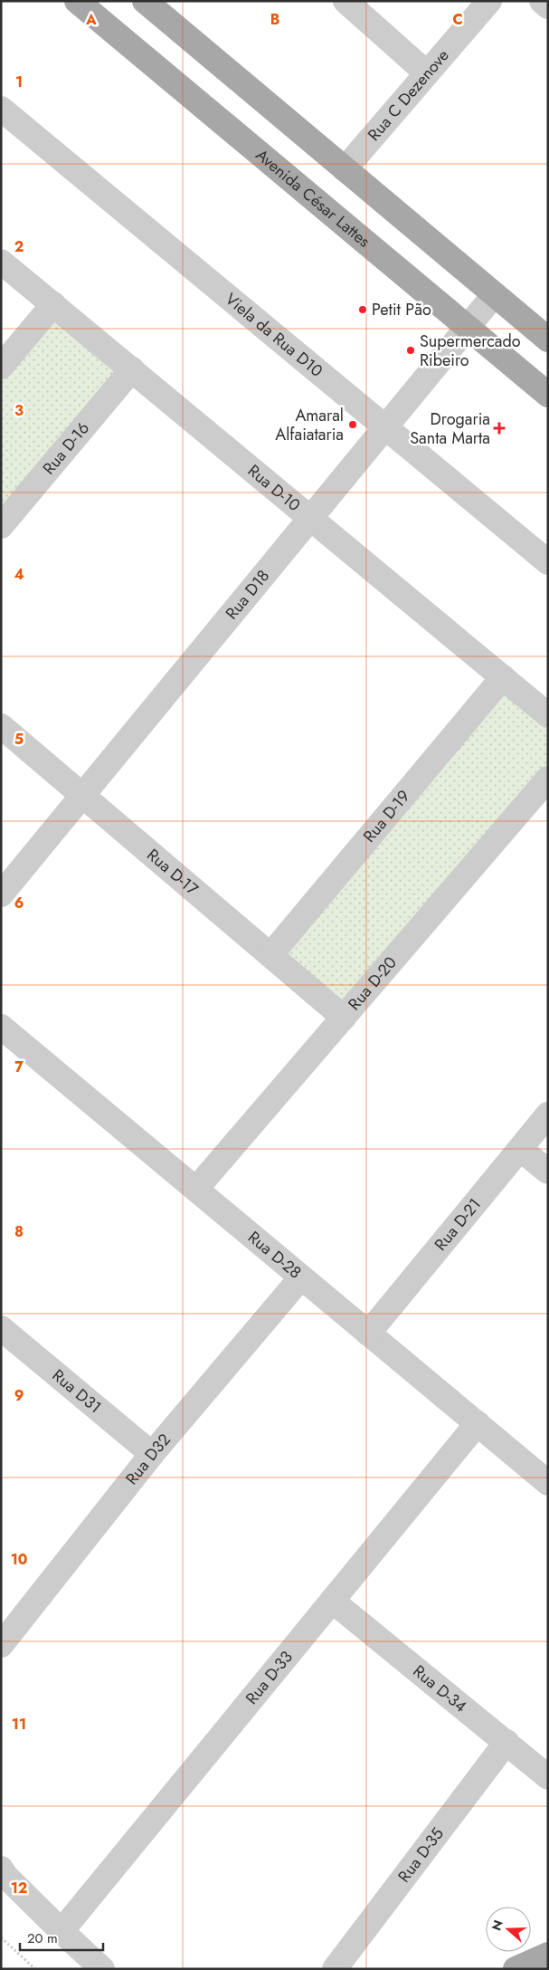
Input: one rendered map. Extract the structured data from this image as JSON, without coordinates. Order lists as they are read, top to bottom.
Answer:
{
  "streets": {
    "main road": ["Avenida César Lattes"],
    "street": [
      "Rua C Dezenove",
      "Viela da Rua D10",
      "Rua D-16",
      "Rua D-10",
      "Rua D18",
      "Rua D-19",
      "Rua D-17",
      "Rua D-20",
      "Rua D-21",
      "Rua D-28",
      "Rua D31",
      "Rua D32",
      "Rua D-33",
      "Rua D-34",
      "Rua D-35"
    ]
  },
  "crossings": [
    ["Avenida César Lattes", "Rua D18"],
    ["Viela da Rua D10", "Rua D18"],
    ["Rua D-16", "Rua D-10"],
    ["Rua D-10", "Rua D18"],
    ["Rua D-10", "Rua D-19"],
    ["Rua D18", "Rua D-17"],
    ["Rua D-19", "Rua D-17"],
    ["Rua D-17", "Rua D-20"],
    ["Rua D-20", "Rua D-28"],
    ["Rua D-21", "Rua D-28"],
    ["Rua D-28", "Rua D32"],
    ["Rua D-28", "Rua D-33"],
    ["Rua D31", "Rua D32"],
    ["Rua D-33", "Rua D-34"],
    ["Rua D-34", "Rua D-35"]
  ],
  "places": {
    "other": ["Petit Pão", "Supermercado Ribeiro", "Amaral Alfaiataria"],
    "health": ["Drogaria Santa Marta"]
  },
  "scale_bar": "20 m",
  "north": "left",
  "grid": {
    "columns": ["A", "B", "C"],
    "rows": [
      "1",
      "2",
      "3",
      "4",
      "5",
      "6",
      "7",
      "8",
      "9",
      "10",
      "11",
      "12"
    ]
  }
}
